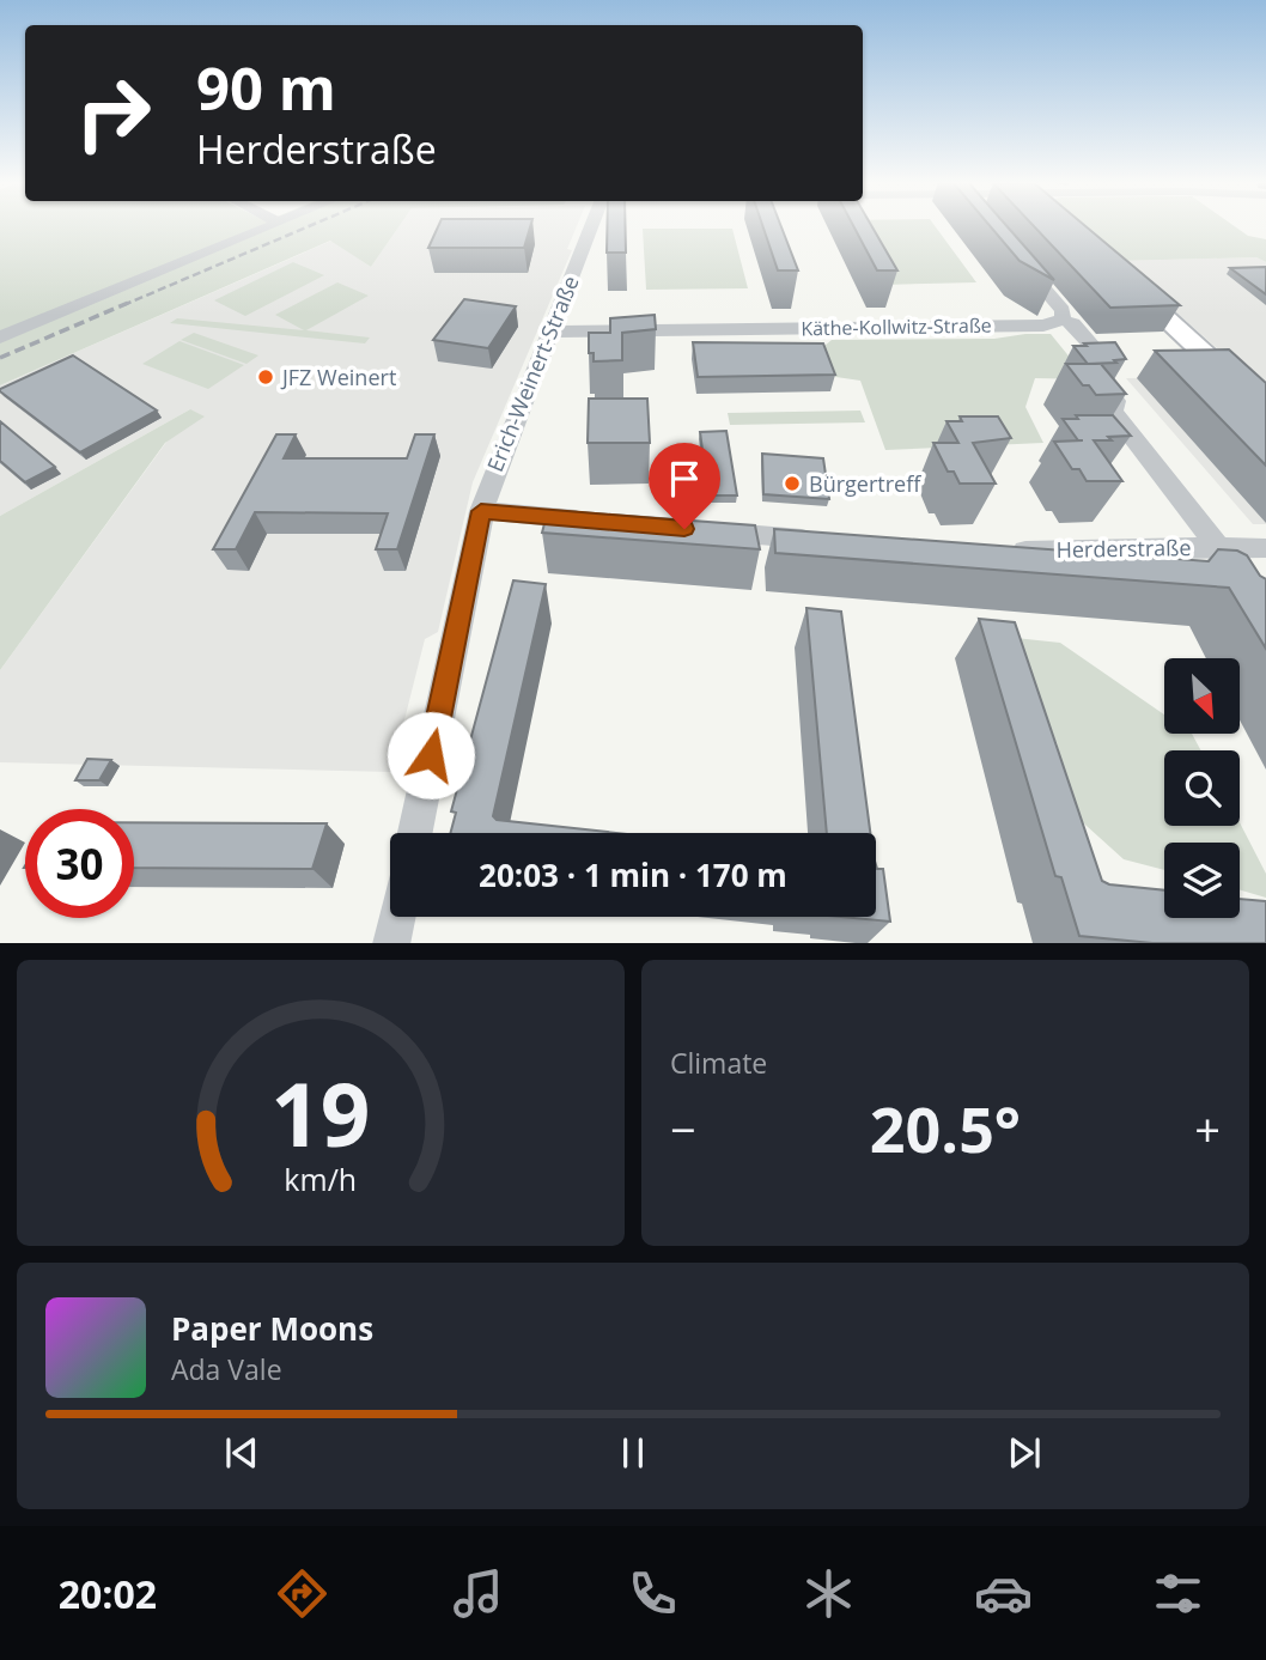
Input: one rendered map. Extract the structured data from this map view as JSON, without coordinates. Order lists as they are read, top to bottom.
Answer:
{
  "streets": {
    "street": ["Käthe-Kollwitz-Straße", "Erich-Weinert-Straße", "Herderstraße"]
  },
  "crossings": [
    ["Käthe-Kollwitz-Straße", "Erich-Weinert-Straße"]
  ],
  "places": ["JFZ Weinert", "Bürgertreff"],
  "north": "bottom right",
  "page": {
    "turn": ["90 m", "Herderstraße"],
    "limit": "30",
    "trip": "20:03 · 1 min · 170 m",
    "tile": "Climate",
    "heat": ["−", "20.5°", "+"],
    "song": ["Paper Moons", "Ada Vale"],
    "tabs": "20:02",
    "gauge": ["19", "km/h"]
  }
}
